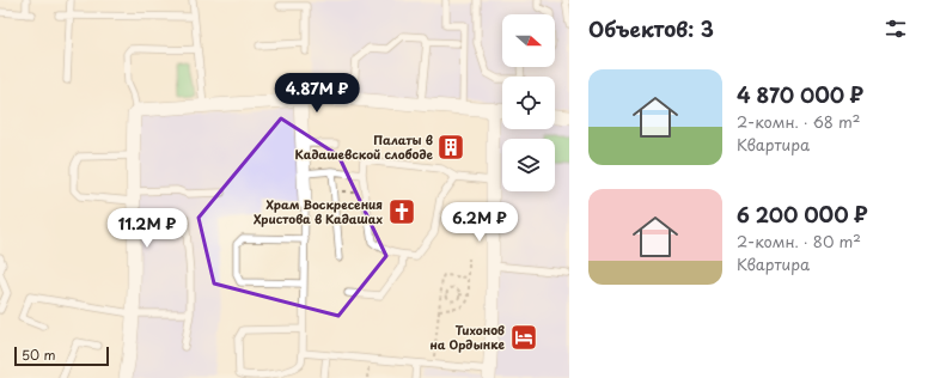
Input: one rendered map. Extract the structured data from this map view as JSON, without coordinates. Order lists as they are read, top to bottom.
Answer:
{
  "places": {
    "building": ["Палаты в Кадашевской слободе"],
    "church": ["Храм Воскресения Христова в Кадашах"],
    "hotel": ["Тихонов на Ордынке"]
  },
  "scale_bar": "50 m",
  "north": "right",
  "page": {
    "heading": "Объектов: 3",
    "list": [
      {
        "name": "4 870 000 ₽",
        "note": "2-комн. · 68 m² · Квартира"
      },
      {
        "name": "6 200 000 ₽",
        "note": "2-комн. · 80 m² · Квартира"
      }
    ],
    "price": ["4.87M ₽", "6.2M ₽", "11.2M ₽"],
    "scale": "50 m"
  }
}
